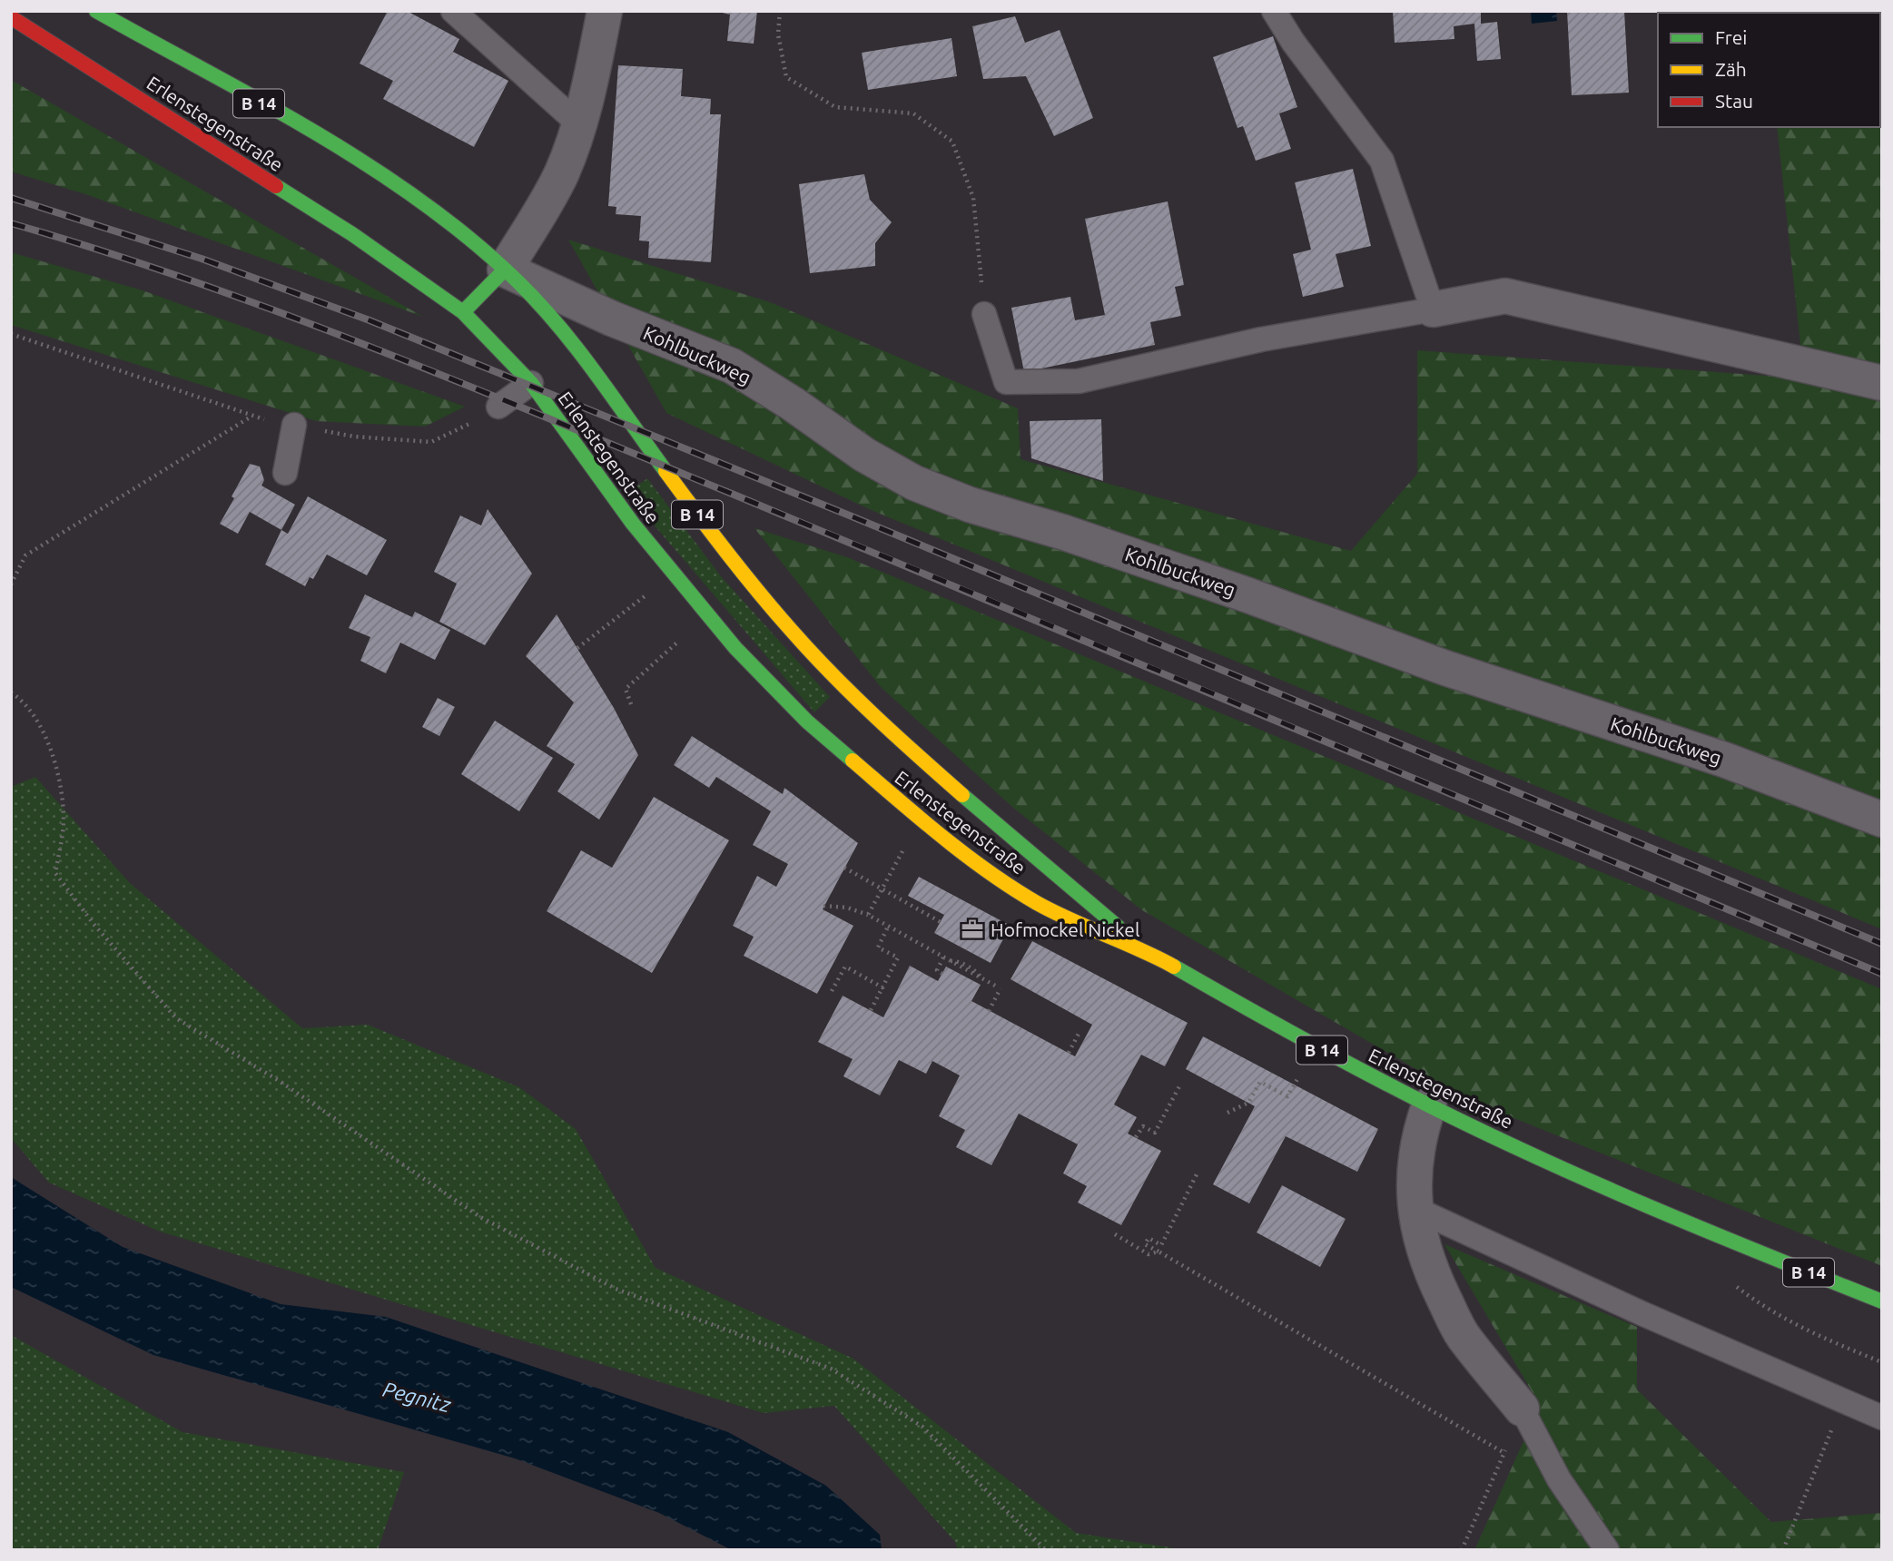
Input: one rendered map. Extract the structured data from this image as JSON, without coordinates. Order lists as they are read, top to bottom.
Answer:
{
  "streets": {
    "main road": ["B 14", "Erlenstegenstraße"],
    "street": ["Kohlbuckweg"]
  },
  "crossings": [
    ["Erlenstegenstraße", "Kohlbuckweg"]
  ],
  "water": ["Pegnitz"],
  "places": {
    "office": ["Hofmockel Nickel"]
  },
  "legend": ["Frei", "Zäh", "Stau"]
}
